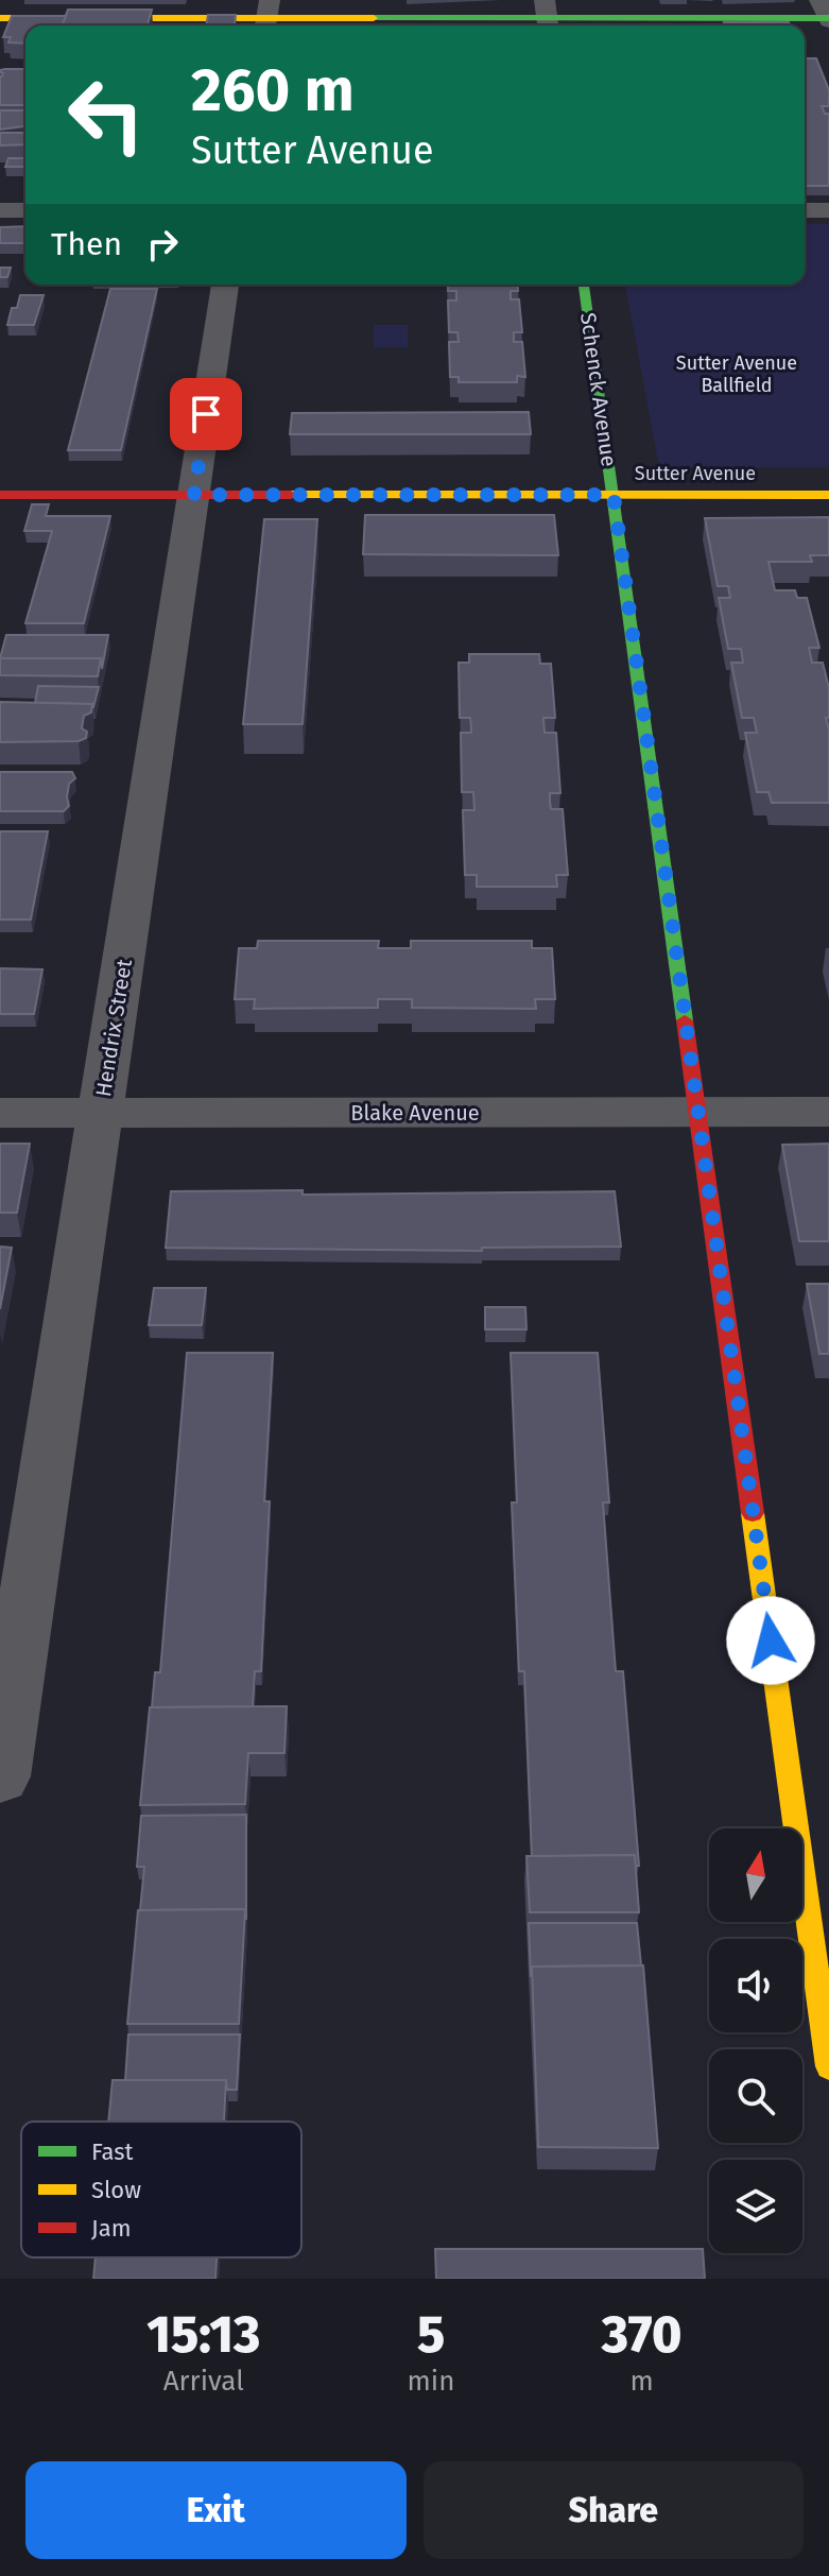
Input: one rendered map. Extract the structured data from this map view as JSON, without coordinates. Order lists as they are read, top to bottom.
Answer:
{
  "streets": {
    "street": [
      "Schenck Avenue",
      "Sutter Avenue",
      "Hendrix Street",
      "Blake Avenue"
    ]
  },
  "crossings": [
    ["Schenck Avenue", "Sutter Avenue"],
    ["Schenck Avenue", "Blake Avenue"],
    ["Sutter Avenue", "Hendrix Street"],
    ["Hendrix Street", "Blake Avenue"]
  ],
  "parks": ["Sutter Avenue Ballfield"],
  "legend": ["Fast", "Slow", "Jam"],
  "north": "top",
  "page": {
    "turn": ["260 m", "Sutter Avenue"],
    "then": "Then",
    "eta": [
      "15:13",
      "Arrival",
      "5",
      "min",
      "370",
      "m"
    ],
    "buttons": ["Exit", "Share"]
  }
}
